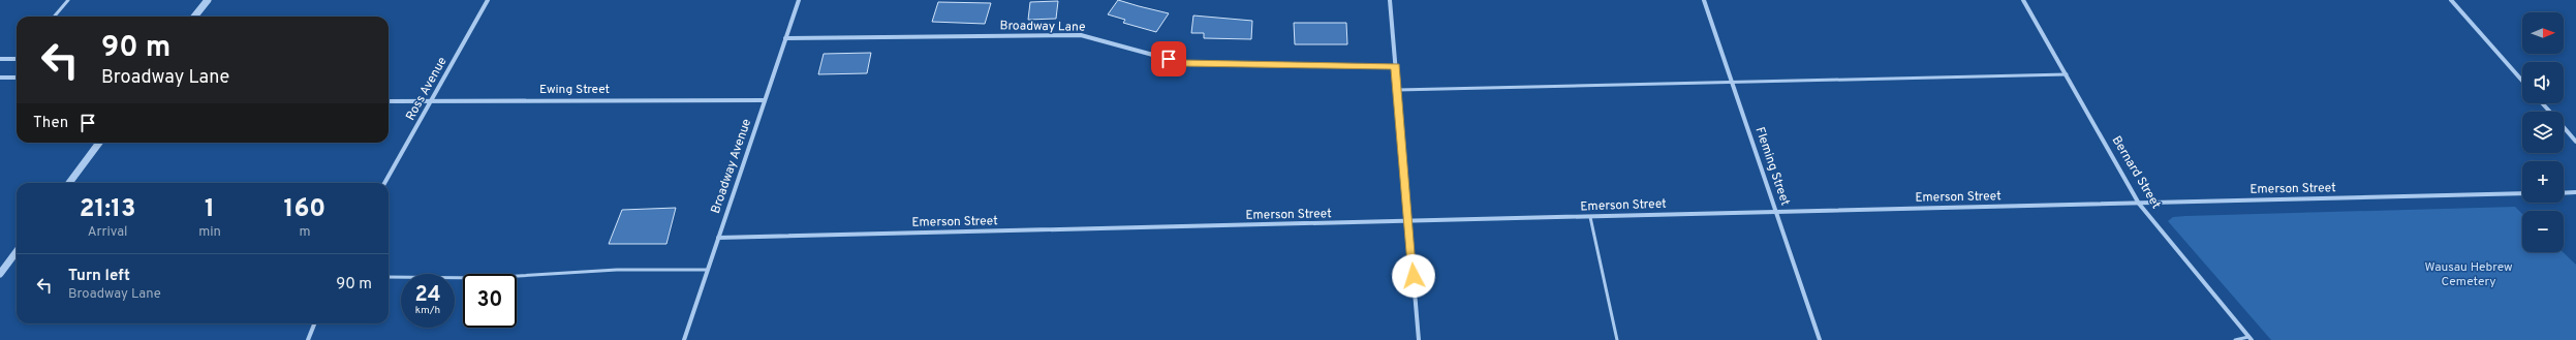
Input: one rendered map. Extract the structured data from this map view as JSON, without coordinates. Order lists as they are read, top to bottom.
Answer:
{
  "streets": {
    "street": [
      "Broadway Lane",
      "Ross Avenue",
      "Ewing Street",
      "Broadway Avenue",
      "Fleming Street",
      "Bernard Street",
      "Emerson Street"
    ]
  },
  "crossings": [
    ["Broadway Lane", "Broadway Avenue"],
    ["Ross Avenue", "Ewing Street"],
    ["Ewing Street", "Broadway Avenue"],
    ["Broadway Avenue", "Emerson Street"],
    ["Fleming Street", "Emerson Street"],
    ["Bernard Street", "Emerson Street"]
  ],
  "parks": ["Wausau Hebrew Cemetery"],
  "north": "right",
  "page": {
    "map_buttons": ["+", "−"],
    "turn": ["90 m", "Broadway Lane"],
    "then": "Then",
    "eta": [
      "21:13",
      "Arrival",
      "1",
      "min",
      "160",
      "m"
    ],
    "list": [
      {
        "name": "Turn left",
        "note": "Broadway Lane",
        "value": "90 m"
      }
    ],
    "speed": "24 km/h",
    "limit": "30"
  }
}
